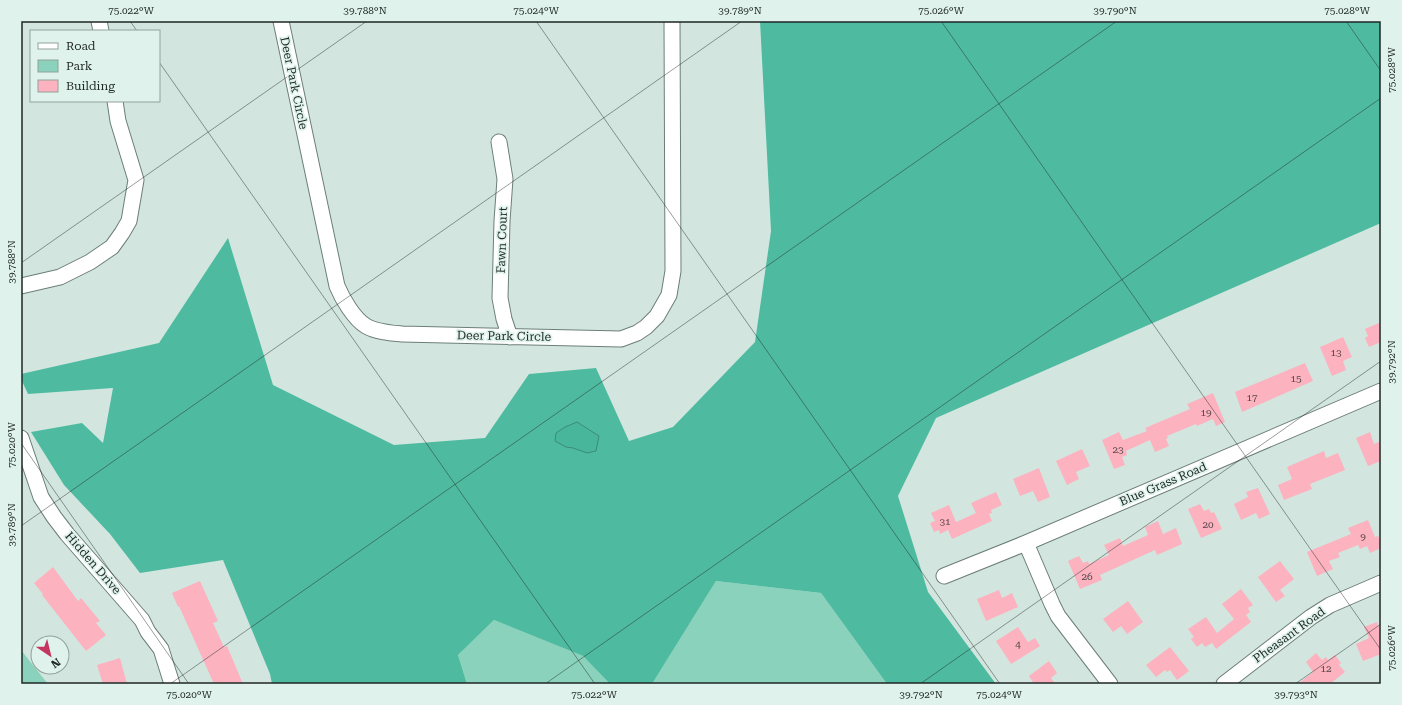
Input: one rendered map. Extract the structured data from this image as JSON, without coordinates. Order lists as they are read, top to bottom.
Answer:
{
  "streets": {
    "street": [
      "Deer Park Circle",
      "Fawn Court",
      "Blue Grass Road",
      "Hidden Drive",
      "Pheasant Road"
    ]
  },
  "crossings": [
    ["Deer Park Circle", "Fawn Court"]
  ],
  "house_numbers": [
    "13",
    "15",
    "17",
    "19",
    "23",
    "31",
    "20",
    "9",
    "26",
    "4",
    "12"
  ],
  "legend": ["Road", "Park", "Building"],
  "north": "bottom right",
  "coordinates": [
    "75.022°W",
    "39.788°N",
    "75.024°W",
    "39.789°N",
    "75.026°W",
    "39.790°N",
    "75.028°W",
    "39.792°N",
    "75.020°W",
    "39.793°N"
  ]
}
